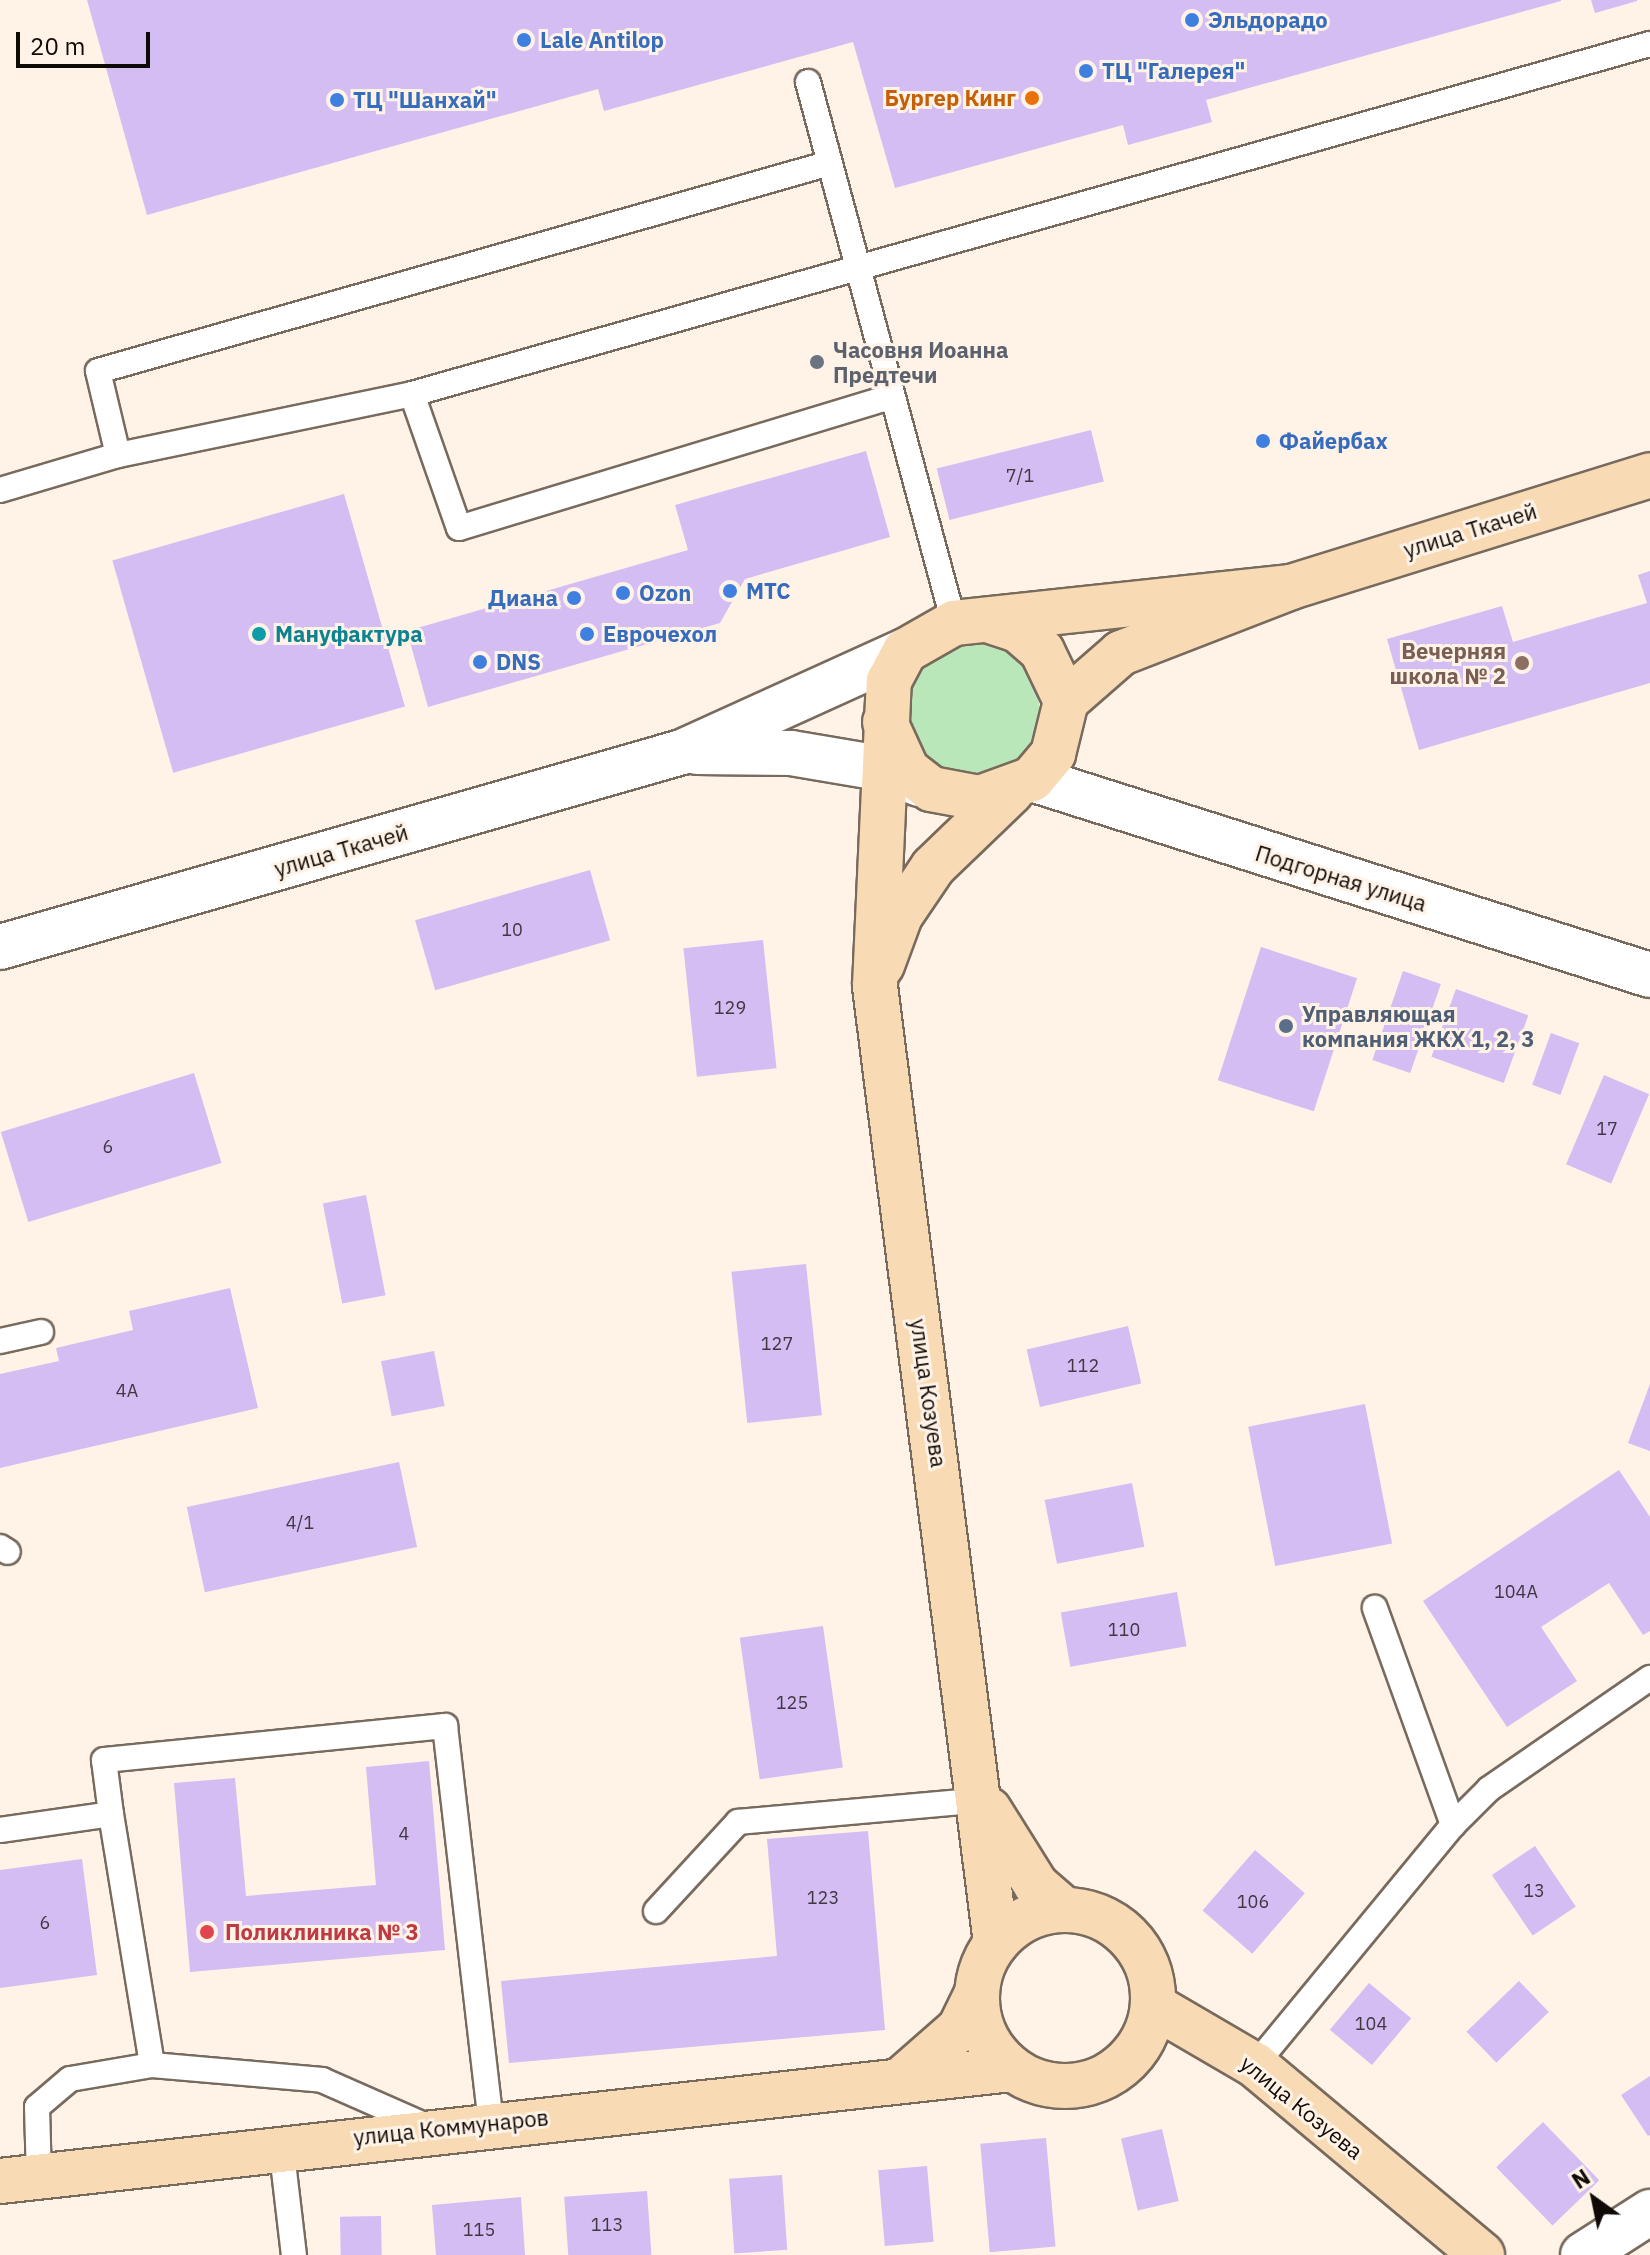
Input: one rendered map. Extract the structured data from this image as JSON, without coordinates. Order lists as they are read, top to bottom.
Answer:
{
  "streets": {
    "street": [
      "улица Ткачей",
      "Подгорная улица",
      "улица Козуева",
      "улица Коммунаров"
    ]
  },
  "crossings": [
    ["улица Ткачей", "Подгорная улица"],
    ["улица Ткачей", "улица Козуева"],
    ["Подгорная улица", "улица Козуева"],
    ["улица Козуева", "улица Коммунаров"]
  ],
  "places": [
    "Эльдорадо",
    "Lale Antilop",
    "ТЦ \"Галерея\"",
    "Бургер Кинг",
    "ТЦ \"Шанхай\"",
    "Часовня Иоанна Предтечи",
    "Файербах",
    "МТС",
    "Ozon",
    "Диана",
    "Мануфактура",
    "Еврочехол",
    "DNS",
    "Вечерняя школа № 2",
    "Управляющая компания ЖКХ 1, 2, 3",
    "Поликлиника № 3"
  ],
  "house_numbers": [
    "7/1",
    "10",
    "129",
    "17",
    "6",
    "127",
    "112",
    "4А",
    "4/1",
    "104А",
    "110",
    "125",
    "4",
    "13",
    "123",
    "106",
    "6",
    "104",
    "113",
    "115"
  ],
  "scale_bar": "20 m",
  "north": "top left"
}
